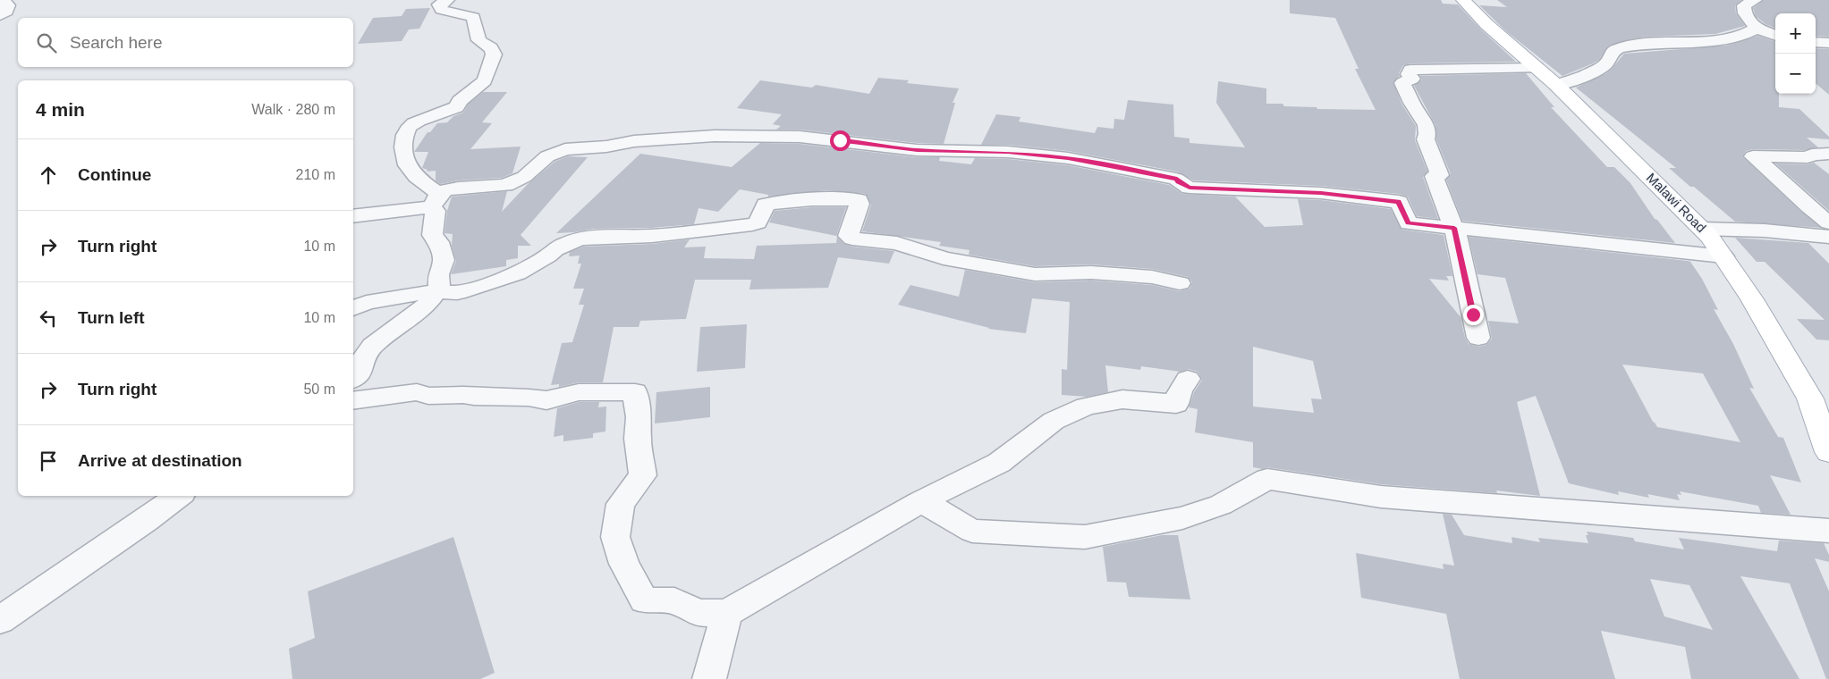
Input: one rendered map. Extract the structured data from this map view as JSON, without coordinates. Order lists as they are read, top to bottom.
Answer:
{
  "streets": {
    "main road": ["Malawi Road"]
  },
  "page": {
    "map_buttons": ["+", "−"],
    "search": "Search here",
    "heading": ["4 min", "Walk · 280 m"],
    "list": [
      ["Continue", "210 m"],
      ["Turn right", "10 m"],
      ["Turn left", "10 m"],
      ["Turn right", "50 m"],
      "Arrive at destination"
    ]
  }
}
